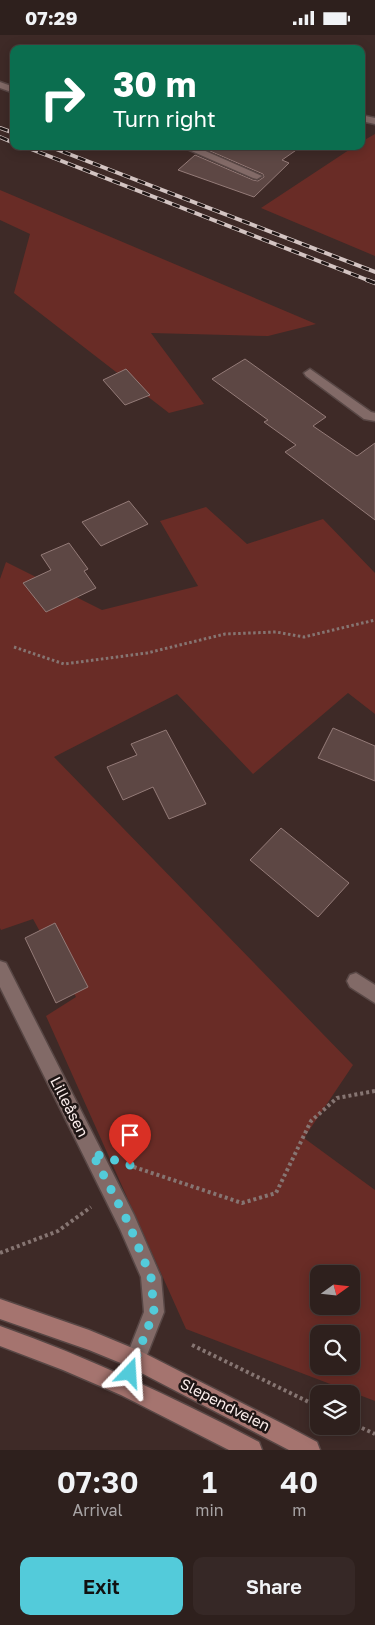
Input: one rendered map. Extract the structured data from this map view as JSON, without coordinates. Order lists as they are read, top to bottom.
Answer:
{
  "streets": {
    "main road": ["Slependveien"],
    "street": ["Lilleåsen"]
  },
  "crossings": [
    ["Lilleåsen", "Slependveien"]
  ],
  "north": "right",
  "page": {
    "status": "07:29",
    "turn": ["30 m", "Turn right"],
    "eta": [
      "07:30",
      "Arrival",
      "1",
      "min",
      "40",
      "m"
    ],
    "buttons": ["Exit", "Share"]
  }
}
